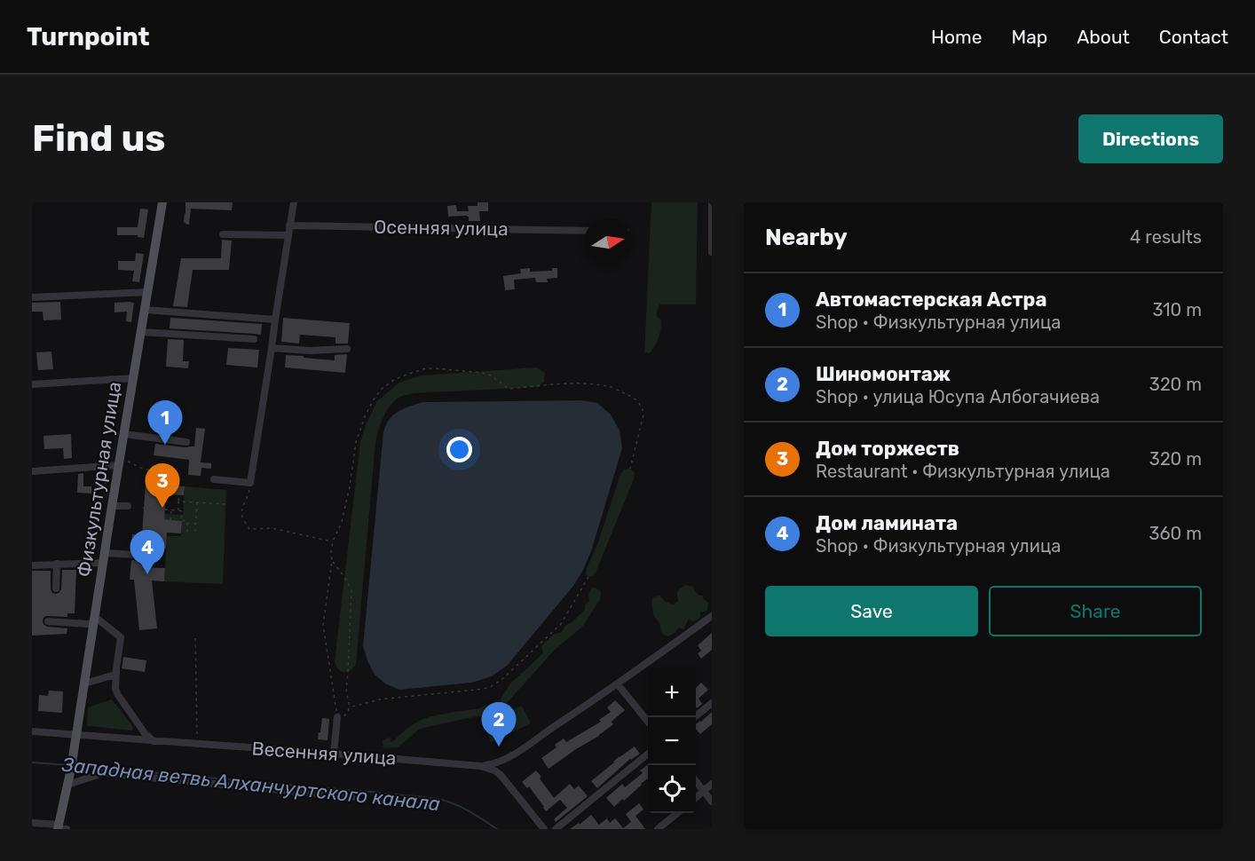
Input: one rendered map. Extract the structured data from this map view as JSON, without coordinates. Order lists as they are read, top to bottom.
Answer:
{
  "streets": {
    "main road": ["Физкультурная улица"],
    "street": ["Осенняя улица", "Весенняя улица"]
  },
  "crossings": [
    ["Физкультурная улица", "Весенняя улица"]
  ],
  "water": ["Западная ветвь Алханчуртского канала"],
  "north": "right",
  "page": {
    "header": "Turnpoint",
    "nav": [
      "Home",
      "Map",
      "About",
      "Contact"
    ],
    "buttons": [
      "Directions",
      ["Save", "Share"]
    ],
    "title": "Find us",
    "heading": ["Nearby", "4 results"],
    "list": [
      {
        "mark": "1",
        "name": "Автомастерская Астра",
        "note": "Shop · Физкультурная улица",
        "value": "310 m"
      },
      {
        "mark": "2",
        "name": "Шиномонтаж",
        "note": "Shop · улица Юсупа Албогачиева",
        "value": "320 m"
      },
      {
        "mark": "3",
        "name": "Дом торжеств",
        "note": "Restaurant · Физкультурная улица",
        "value": "320 m"
      },
      {
        "mark": "4",
        "name": "Дом ламината",
        "note": "Shop · Физкультурная улица",
        "value": "360 m"
      }
    ],
    "pins": [
      "1",
      "3",
      "4",
      "2"
    ],
    "map_buttons": ["+", "−"]
  }
}
